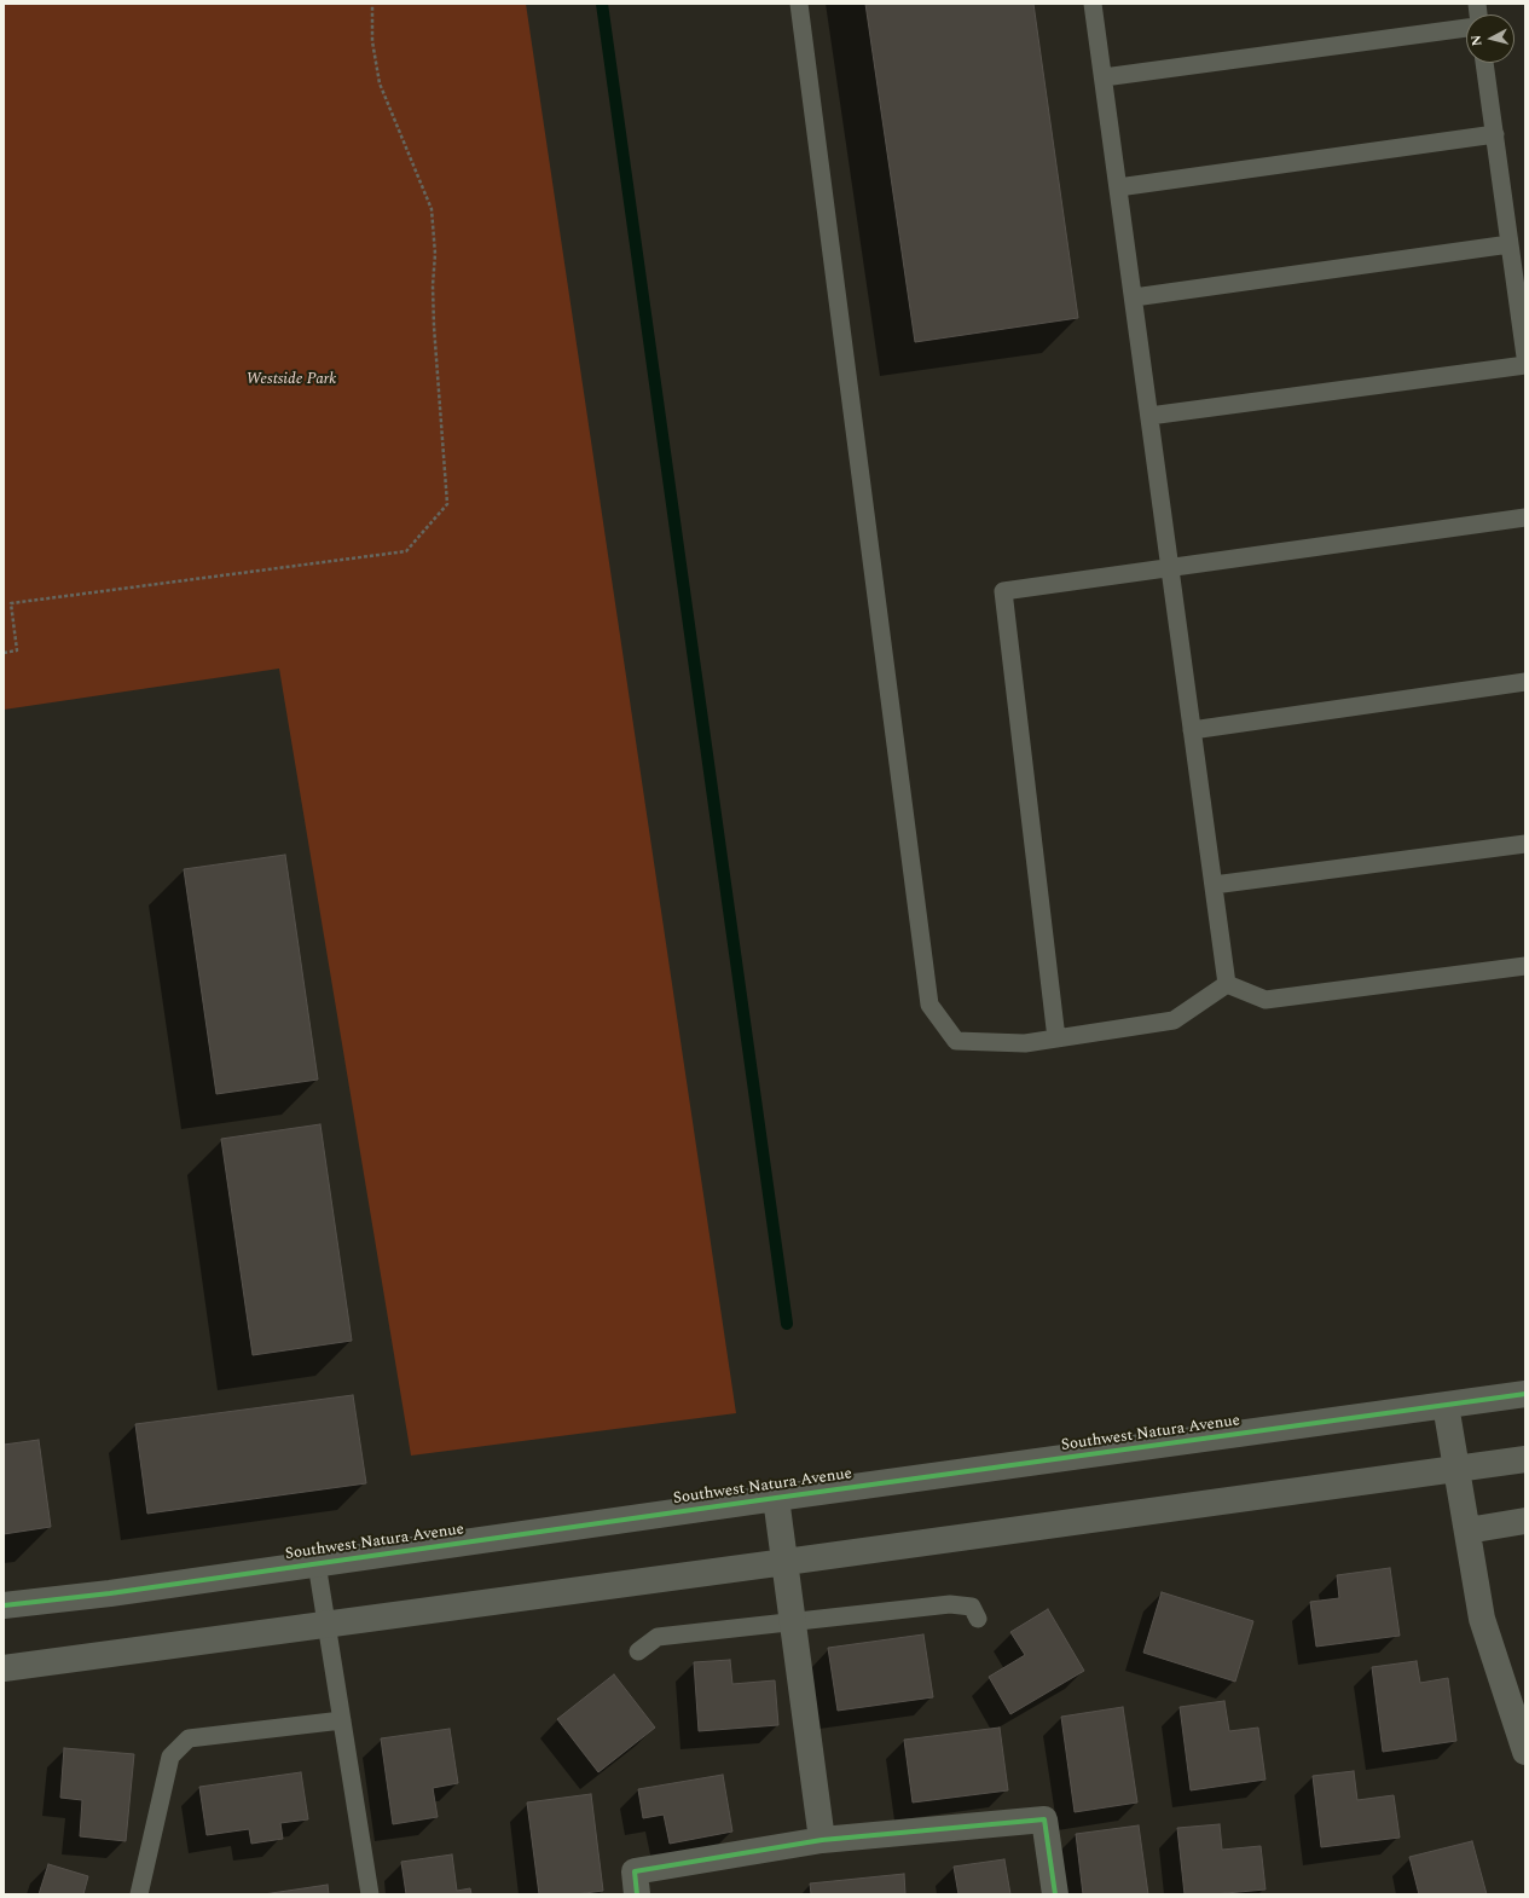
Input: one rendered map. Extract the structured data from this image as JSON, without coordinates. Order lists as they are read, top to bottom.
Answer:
{
  "streets": {
    "street": ["Southwest Natura Avenue"]
  },
  "parks": ["Westside Park"],
  "north": "left"
}
